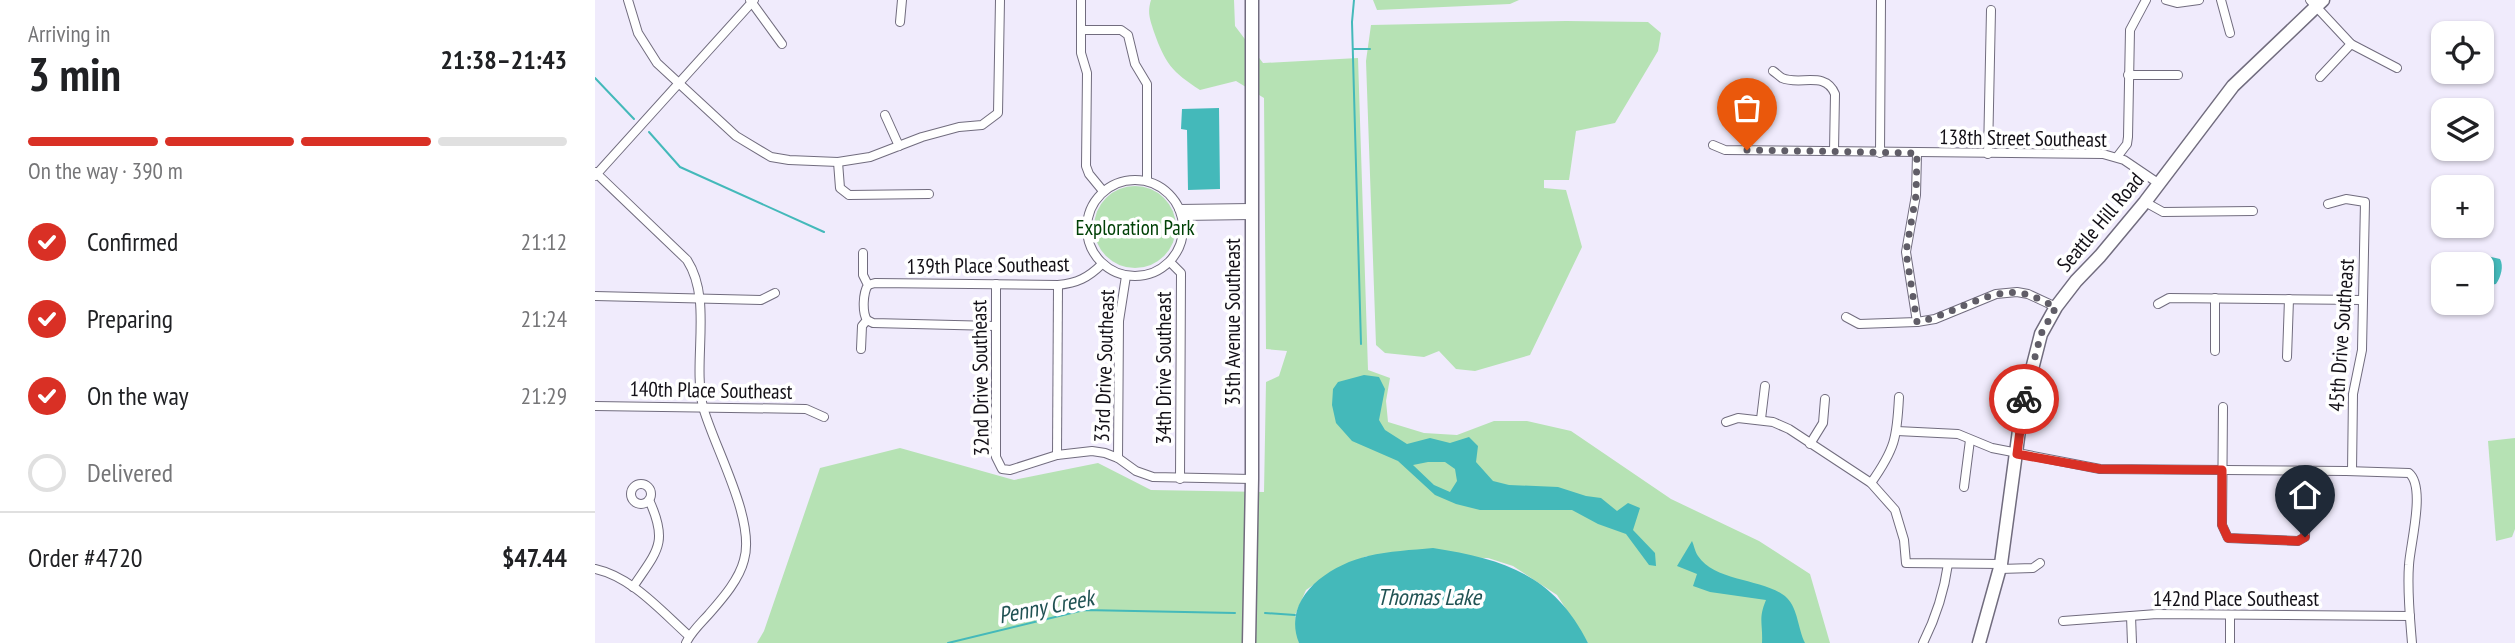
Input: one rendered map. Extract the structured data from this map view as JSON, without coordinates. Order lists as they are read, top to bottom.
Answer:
{
  "streets": {
    "main road": ["Seattle Hill Road", "35th Avenue Southeast"],
    "street": [
      "138th Street Southeast",
      "139th Place Southeast",
      "45th Drive Southeast",
      "33rd Drive Southeast",
      "34th Drive Southeast",
      "32nd Drive Southeast",
      "140th Place Southeast",
      "142nd Place Southeast"
    ]
  },
  "crossings": [
    ["138th Street Southeast", "Seattle Hill Road"],
    ["139th Place Southeast", "33rd Drive Southeast"],
    ["139th Place Southeast", "34th Drive Southeast"],
    ["139th Place Southeast", "32nd Drive Southeast"],
    ["33rd Drive Southeast", "34th Drive Southeast"]
  ],
  "water": ["Thomas Lake", "Penny Creek"],
  "parks": ["Exploration Park"],
  "page": {
    "heading": ["3 min", "Arriving in", "21:38–21:43"],
    "panel": ["Order #4720", "$47.44"],
    "map_buttons": ["+", "−"],
    "bar": "On the way · 390 m",
    "list": [
      ["Confirmed", "21:12"],
      ["Preparing", "21:24"],
      ["On the way", "21:29"],
      "Delivered"
    ]
  }
}
